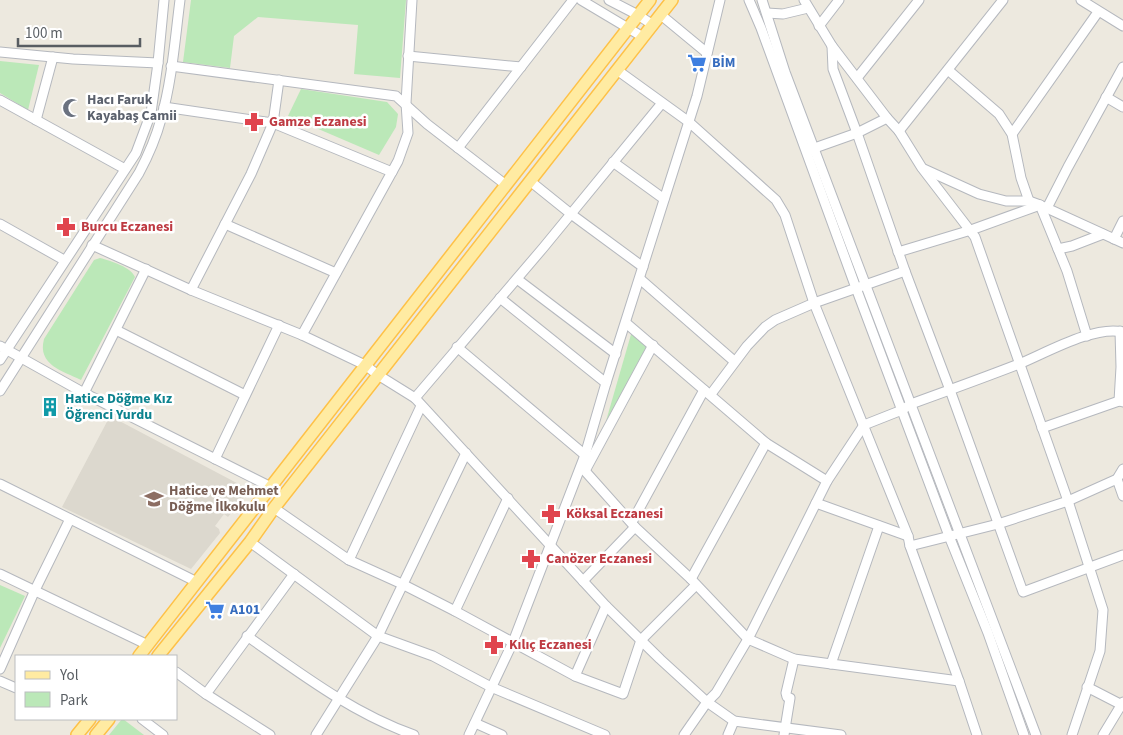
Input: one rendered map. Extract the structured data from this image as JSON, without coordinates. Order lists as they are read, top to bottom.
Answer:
{
  "places": {
    "supermarket": ["BİM", "A101"],
    "mosque": ["Hacı Faruk Kayabaş Camii"],
    "pharmacy": [
      "Gamze Eczanesi",
      "Burcu Eczanesi",
      "Köksal Eczanesi",
      "Canözer Eczanesi",
      "Kılıç Eczanesi"
    ],
    "building": ["Hatice Döğme Kız Öğrenci Yurdu"],
    "school or university": ["Hatice ve Mehmet Döğme İlkokulu"]
  },
  "legend": ["Yol", "Park"],
  "scale_bar": "100 m"
}
